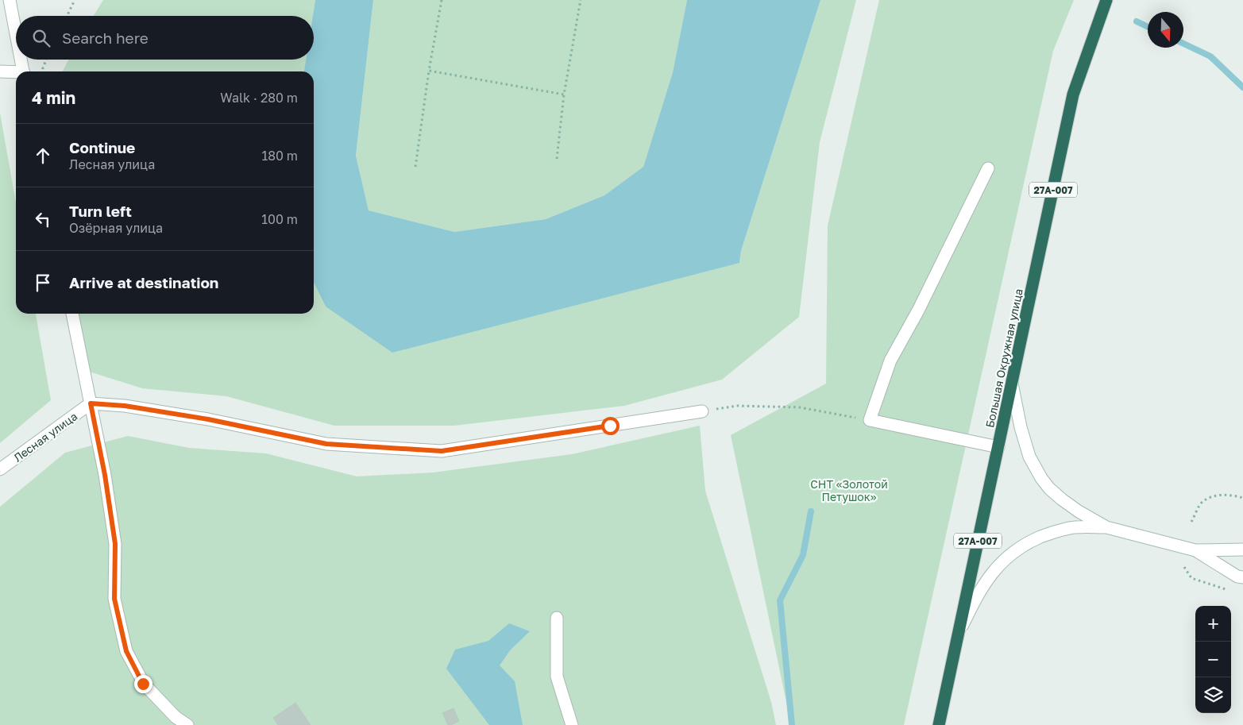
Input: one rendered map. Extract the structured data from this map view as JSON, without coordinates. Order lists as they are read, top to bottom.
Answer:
{
  "streets": {
    "highway": ["27А-007", "Большая Окружная улица"],
    "street": ["Лесная улица"]
  },
  "parks": ["СНТ «Золотой Петушок»"],
  "north": "bottom",
  "page": {
    "search": "Search here",
    "heading": ["4 min", "Walk · 280 m"],
    "list": [
      ["Continue", "Лесная улица", "180 m"],
      ["Turn left", "Озёрная улица", "100 m"],
      "Arrive at destination"
    ],
    "map_buttons": ["+", "−"]
  }
}
